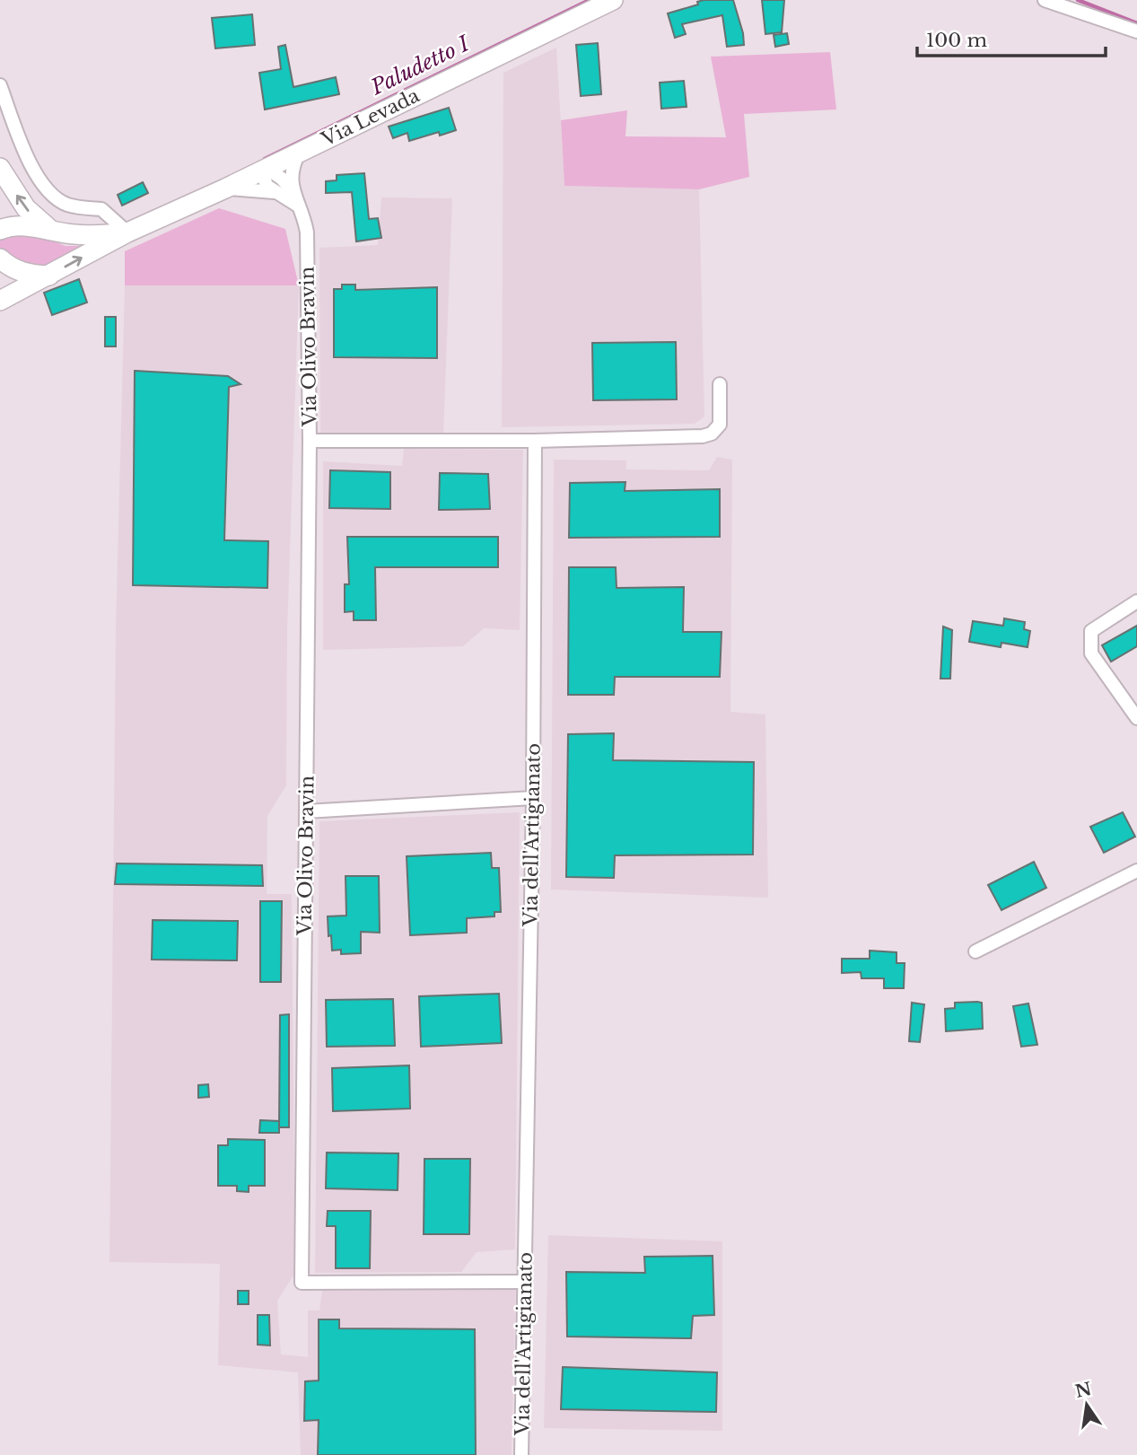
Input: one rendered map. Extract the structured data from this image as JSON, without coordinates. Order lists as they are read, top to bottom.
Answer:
{
  "streets": {
    "main road": ["Via Levada"],
    "street": ["Via Olivo Bravin", "Via dell'Artigianato"]
  },
  "crossings": [
    ["Via Olivo Bravin", "Via dell'Artigianato"]
  ],
  "water": ["Paludetto I"],
  "scale_bar": "100 m",
  "north": "top"
}
